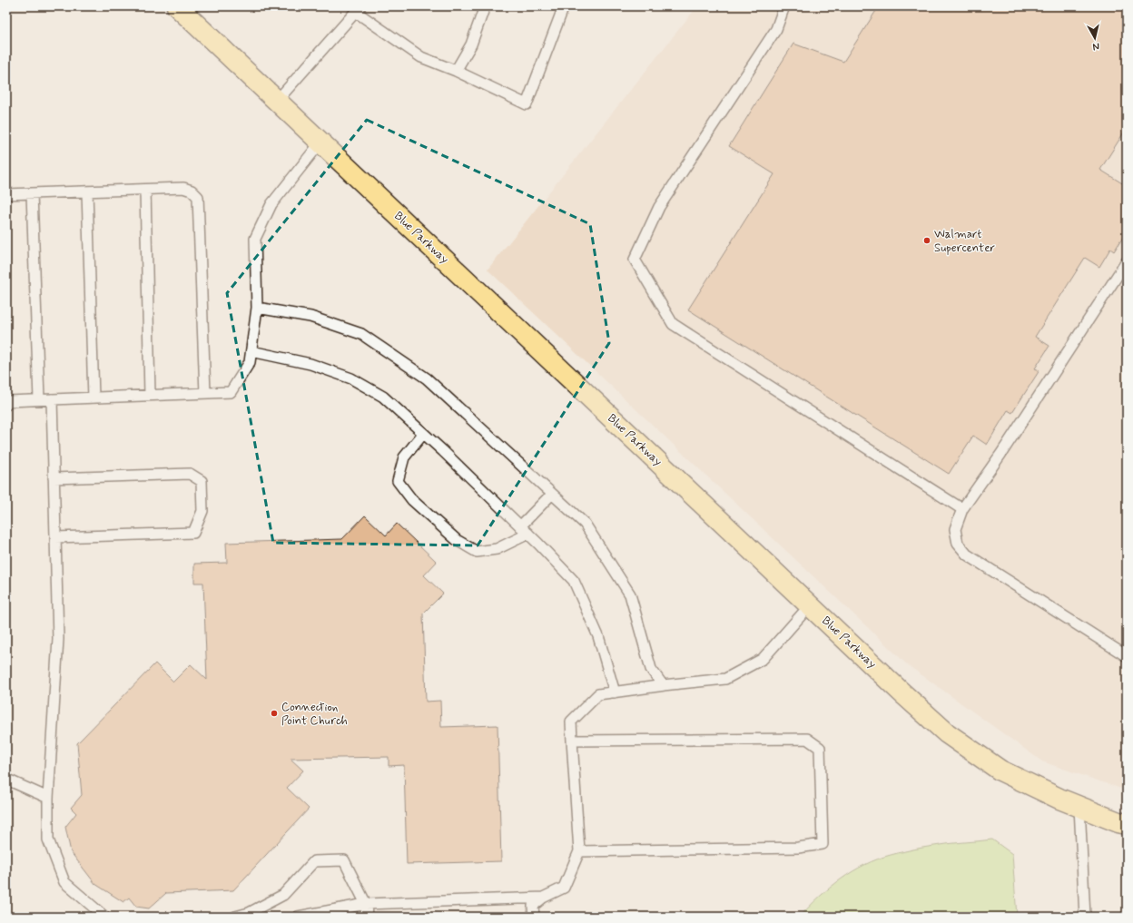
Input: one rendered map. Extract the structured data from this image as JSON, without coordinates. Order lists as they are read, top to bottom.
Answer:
{
  "streets": {
    "highway": ["Blue Parkway"]
  },
  "places": ["Walmart Supercenter", "Connection Point Church"],
  "north": "bottom"
}
